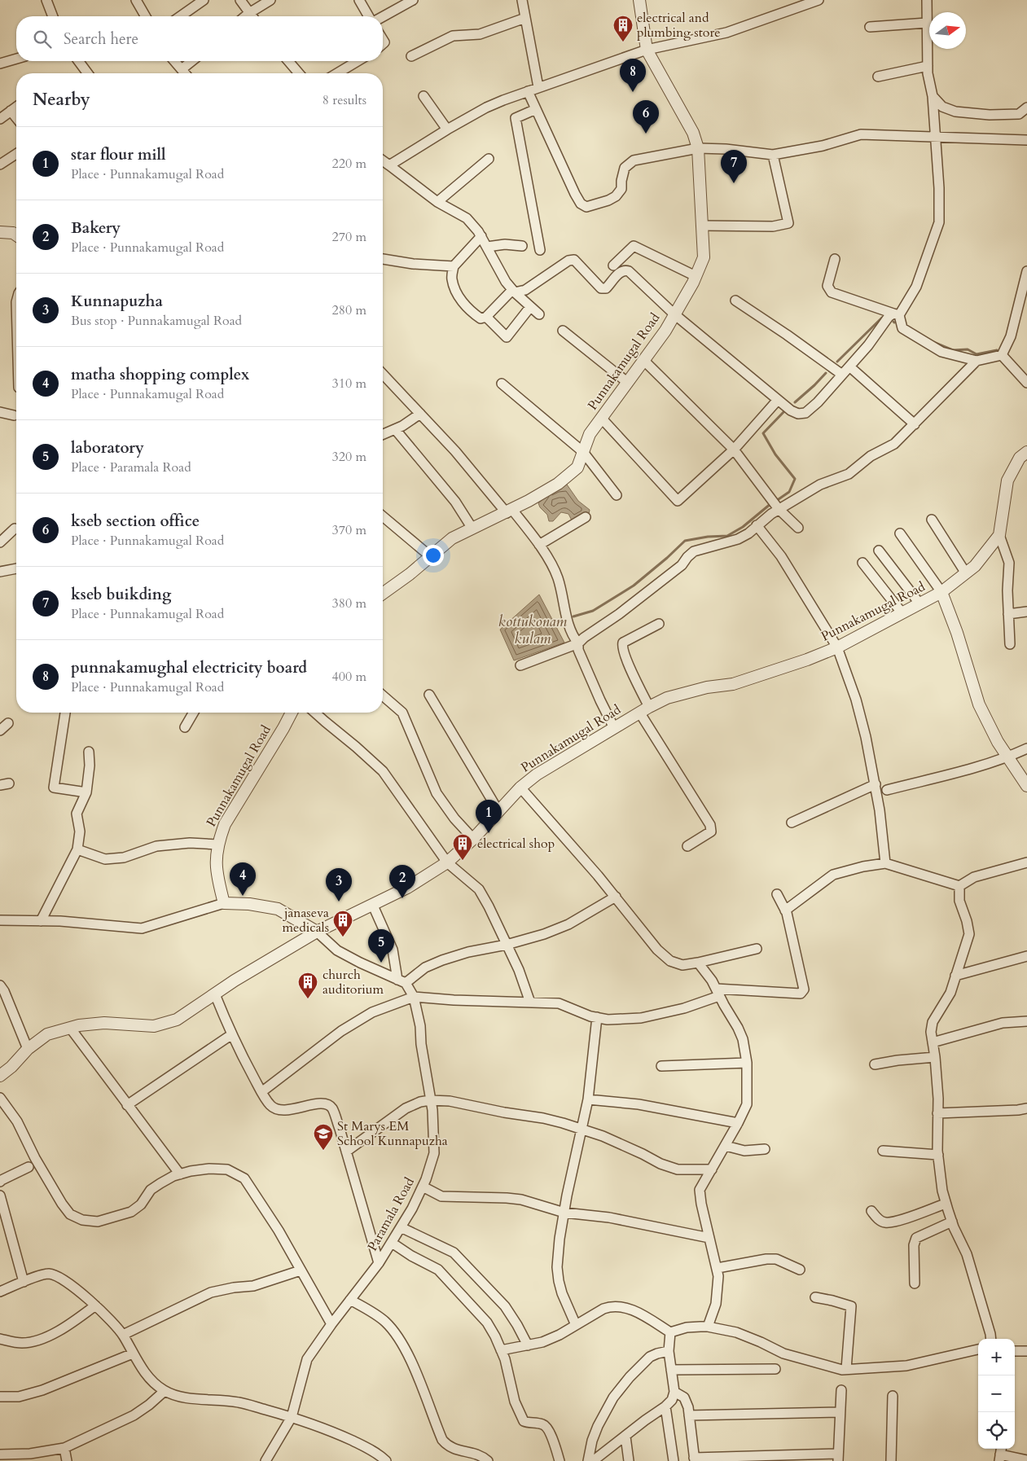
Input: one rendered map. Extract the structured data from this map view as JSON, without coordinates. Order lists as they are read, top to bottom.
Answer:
{
  "streets": {
    "street": ["Punnakamugal Road", "Paramala Road"]
  },
  "water": ["kottukonam kulam"],
  "places": {
    "building": [
      "electrical and plumbing store",
      "electrical shop",
      "janaseva medicals",
      "church auditorium"
    ],
    "school or university": ["St Marys EM School Kunnapuzha"]
  },
  "north": "right",
  "page": {
    "search": "Search here",
    "pins": [
      "8",
      "6",
      "7",
      "1",
      "4",
      "2",
      "3",
      "5"
    ],
    "heading": ["Nearby", "8 results"],
    "list": [
      {
        "mark": "1",
        "name": "star flour mill",
        "note": "Place · Punnakamugal Road",
        "value": "220 m"
      },
      {
        "mark": "2",
        "name": "Bakery",
        "note": "Place · Punnakamugal Road",
        "value": "270 m"
      },
      {
        "mark": "3",
        "name": "Kunnapuzha",
        "note": "Bus stop · Punnakamugal Road",
        "value": "280 m"
      },
      {
        "mark": "4",
        "name": "matha shopping complex",
        "note": "Place · Punnakamugal Road",
        "value": "310 m"
      },
      {
        "mark": "5",
        "name": "laboratory",
        "note": "Place · Paramala Road",
        "value": "320 m"
      },
      {
        "mark": "6",
        "name": "kseb section office",
        "note": "Place · Punnakamugal Road",
        "value": "370 m"
      },
      {
        "mark": "7",
        "name": "kseb buikding",
        "note": "Place · Punnakamugal Road",
        "value": "380 m"
      },
      {
        "mark": "8",
        "name": "punnakamughal electricity board",
        "note": "Place · Punnakamugal Road",
        "value": "400 m"
      }
    ],
    "map_buttons": ["+", "−"]
  }
}
